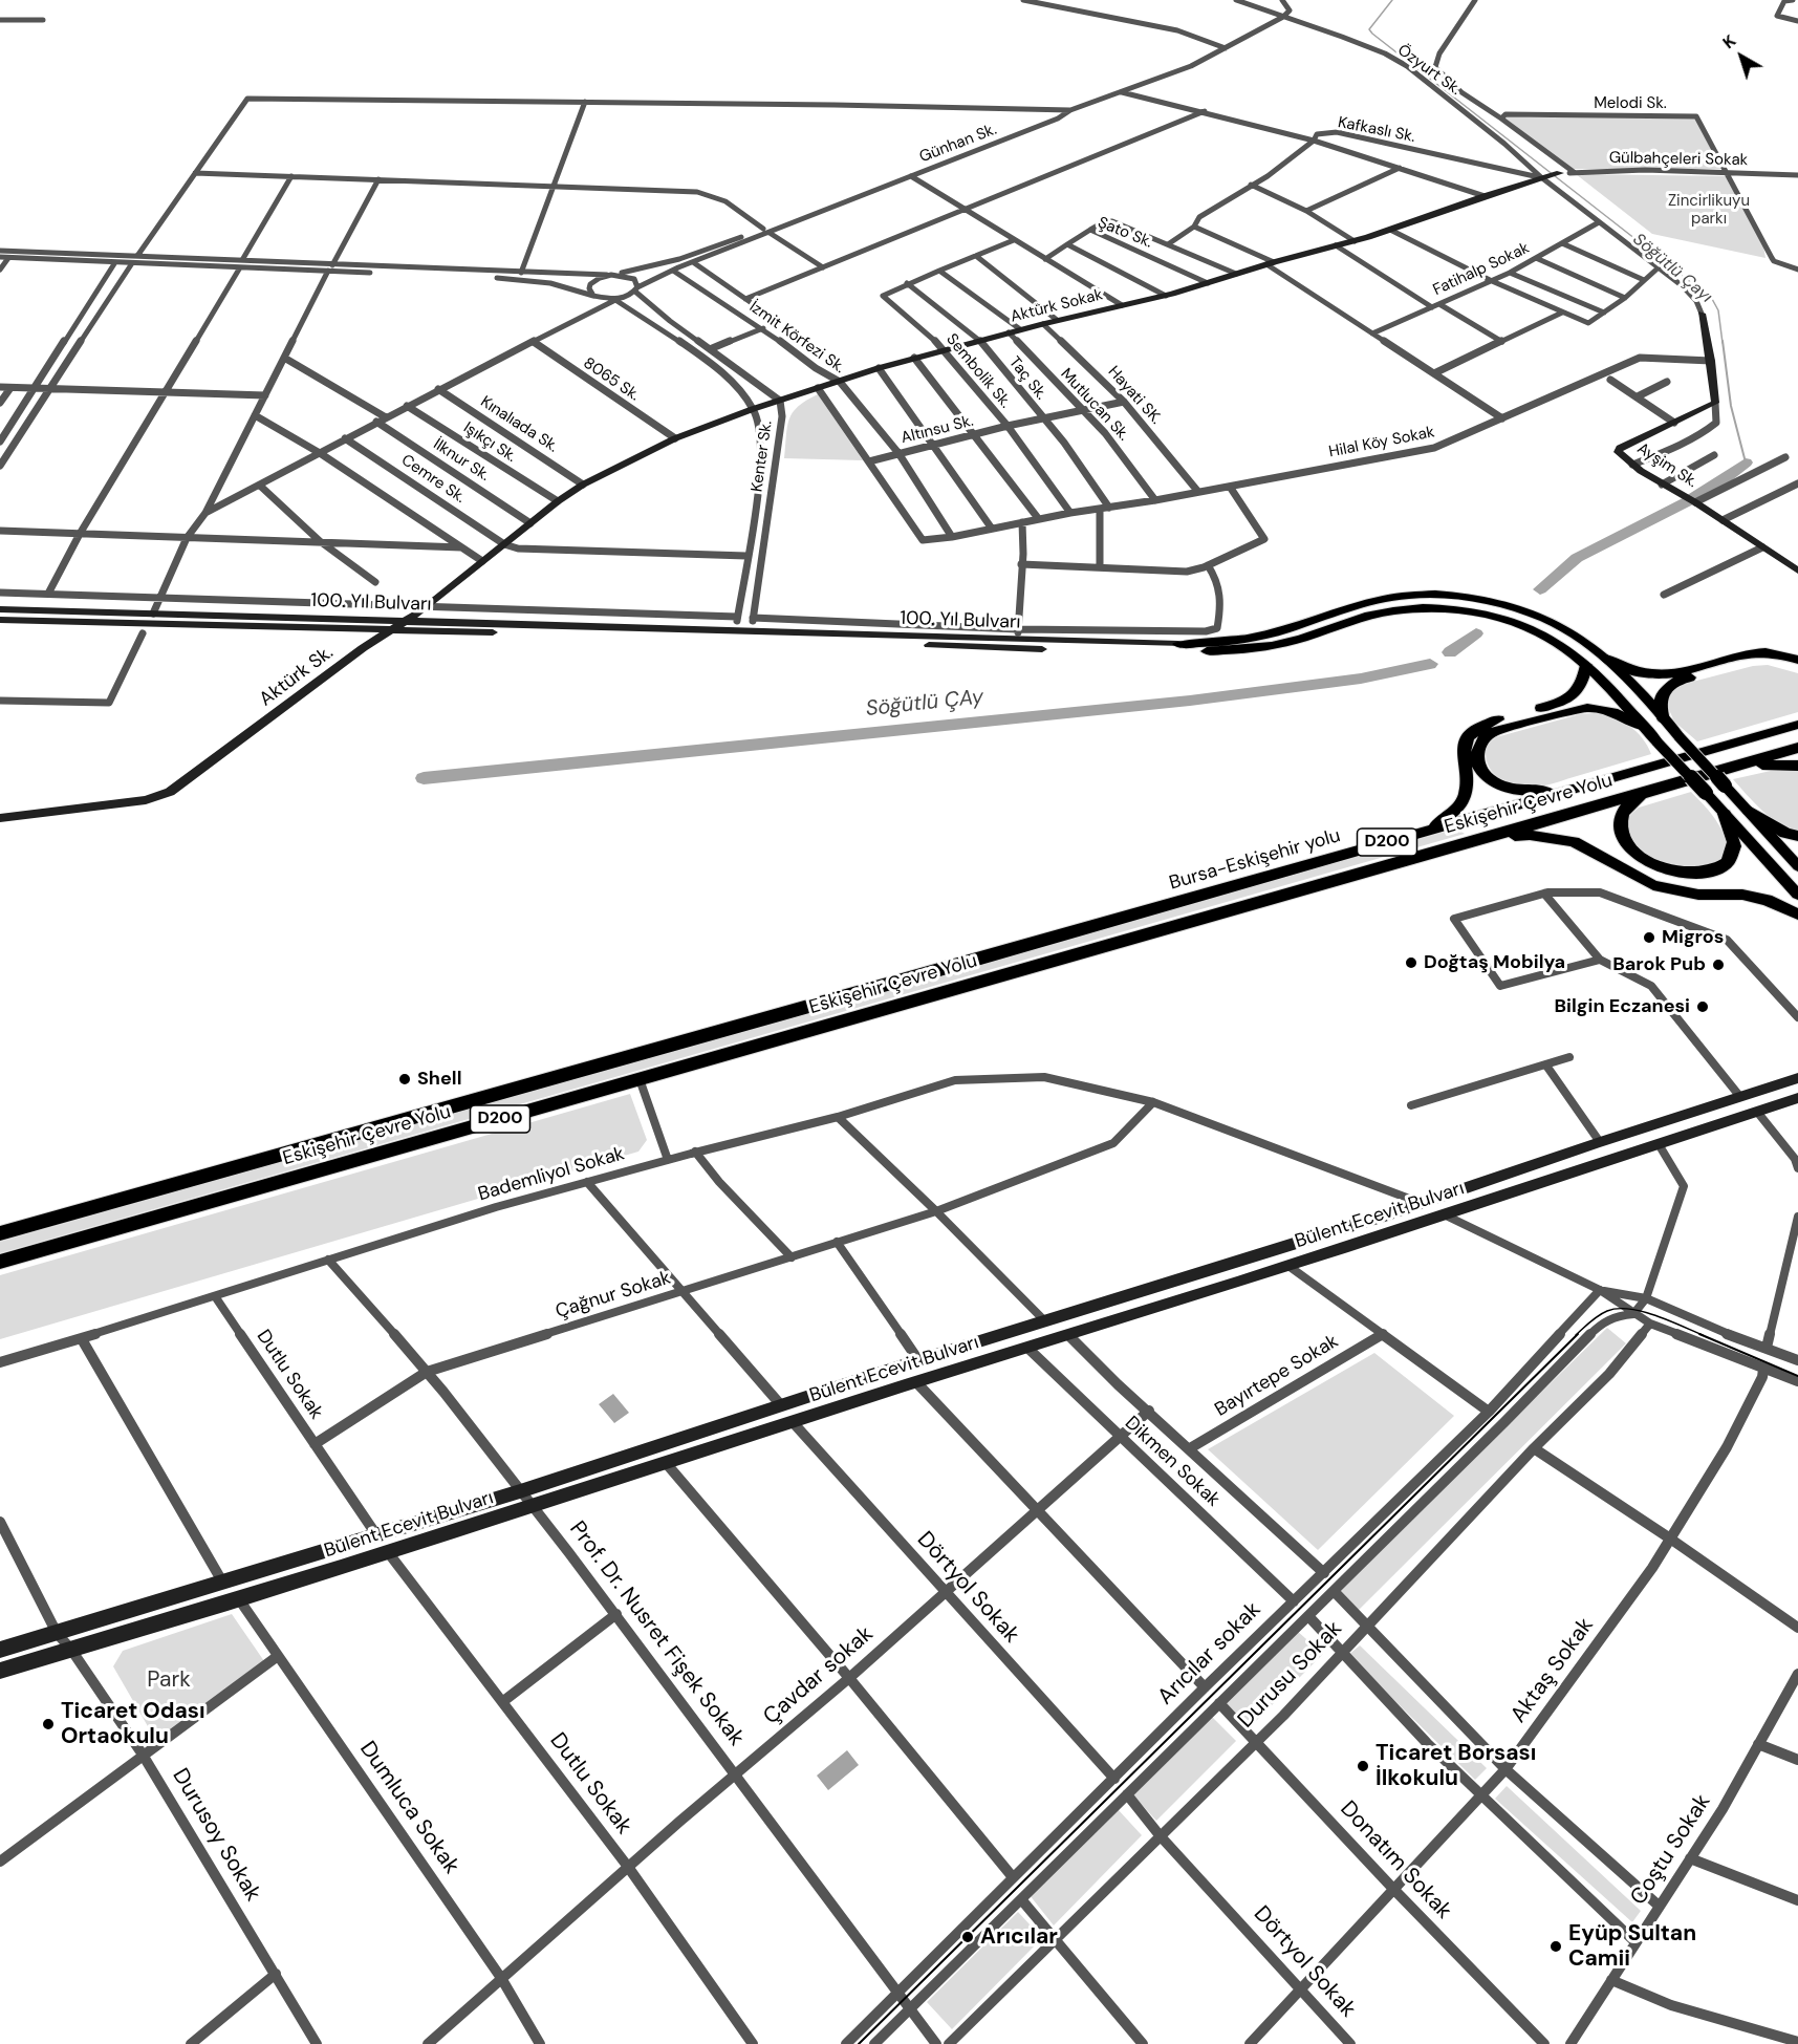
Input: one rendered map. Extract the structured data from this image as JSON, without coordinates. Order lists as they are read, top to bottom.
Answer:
{
  "streets": {
    "highway": ["Eskişehir Çevre Yolu", "D200", "Bursa-Eskişehir yolu"],
    "main road": [
      "Aktürk Sokak",
      "Ayşim Sk.",
      "100. Yıl Bulvarı",
      "Aktürk Sk.",
      "Bülent Ecevit Bulvarı"
    ],
    "street": [
      "Özyurt Sk.",
      "Melodi Sk.",
      "Kafkaslı Sk.",
      "Günhan Sk.",
      "Gülbahçeleri Sokak",
      "Şato Sk.",
      "Fatihalp Sokak",
      "İzmit Körfezi Sk.",
      "Sembolik Sk.",
      "Taç Sk.",
      "8065 Sk.",
      "Hayati SK.",
      "Mutlucan Sk.",
      "Kınalıada Sk.",
      "Altınsu Sk.",
      "Işıkçı Sk.",
      "Hilal Köy Sokak",
      "Kenter Sk.",
      "İlknur Sk.",
      "Cemre Sk.",
      "Bademliyol Sokak",
      "Çağnur Sokak",
      "Dutlu Sokak",
      "Bayırtepe Sokak",
      "Dikmen Sokak",
      "Dörtyol Sokak",
      "Prof. Dr. Nusret Fişek Sokak",
      "Arıcılar sokak",
      "Aktaş Sokak",
      "Durusu Sokak",
      "Çavdar sokak",
      "Dumluca Sokak",
      "Durusoy Sokak",
      "Coştu Sokak",
      "Donatım Sokak"
    ]
  },
  "crossings": [
    ["Özyurt Sk.", "Kafkaslı Sk."],
    ["Özyurt Sk.", "Günhan Sk."],
    ["Özyurt Sk.", "Fatihalp Sokak"],
    ["Özyurt Sk.", "Aktürk Sokak"],
    ["Melodi Sk.", "Gülbahçeleri Sokak"],
    ["Kafkaslı Sk.", "Aktürk Sokak"],
    ["Günhan Sk.", "İzmit Körfezi Sk."],
    ["Günhan Sk.", "Kenter Sk."],
    ["Gülbahçeleri Sokak", "Aktürk Sokak"],
    ["Şato Sk.", "Aktürk Sokak"],
    ["Aktürk Sokak", "İzmit Körfezi Sk."],
    ["Aktürk Sokak", "Sembolik Sk."],
    ["Aktürk Sokak", "Taç Sk."],
    ["Aktürk Sokak", "8065 Sk."],
    ["Aktürk Sokak", "Hayati SK."],
    ["Aktürk Sokak", "Mutlucan Sk."],
    ["Aktürk Sokak", "Kınalıada Sk."],
    ["Aktürk Sokak", "Kenter Sk."],
    ["Aktürk Sokak", "Aktürk Sk."],
    ["İzmit Körfezi Sk.", "Altınsu Sk."],
    ["Sembolik Sk.", "Taç Sk."],
    ["Sembolik Sk.", "Altınsu Sk."],
    ["Taç Sk.", "Altınsu Sk."],
    ["Taç Sk.", "Hilal Köy Sokak"],
    ["Hayati SK.", "Altınsu Sk."],
    ["Hayati SK.", "Hilal Köy Sokak"],
    ["Mutlucan Sk.", "Altınsu Sk."],
    ["Mutlucan Sk.", "Hilal Köy Sokak"],
    ["Kınalıada Sk.", "Aktürk Sk."],
    ["Işıkçı Sk.", "Aktürk Sk."],
    ["Kenter Sk.", "100. Yıl Bulvarı"],
    ["İlknur Sk.", "Aktürk Sk."],
    ["Cemre Sk.", "Aktürk Sk."],
    ["100. Yıl Bulvarı", "Aktürk Sk."],
    ["Eskişehir Çevre Yolu", "Bursa-Eskişehir yolu"],
    ["Bademliyol Sokak", "Bülent Ecevit Bulvarı"],
    ["Bademliyol Sokak", "Çağnur Sokak"],
    ["Bademliyol Sokak", "Dutlu Sokak"],
    ["Bademliyol Sokak", "Prof. Dr. Nusret Fişek Sokak"],
    ["Bülent Ecevit Bulvarı", "Dutlu Sokak"],
    ["Bülent Ecevit Bulvarı", "Dikmen Sokak"],
    ["Bülent Ecevit Bulvarı", "Dörtyol Sokak"],
    ["Bülent Ecevit Bulvarı", "Prof. Dr. Nusret Fişek Sokak"],
    ["Bülent Ecevit Bulvarı", "Dumluca Sokak"],
    ["Bülent Ecevit Bulvarı", "Durusoy Sokak"],
    ["Çağnur Sokak", "Dutlu Sokak"],
    ["Çağnur Sokak", "Prof. Dr. Nusret Fişek Sokak"],
    ["Dutlu Sokak", "Çavdar sokak"],
    ["Bayırtepe Sokak", "Dikmen Sokak"],
    ["Dikmen Sokak", "Arıcılar sokak"],
    ["Dikmen Sokak", "Çavdar sokak"],
    ["Dörtyol Sokak", "Arıcılar sokak"],
    ["Dörtyol Sokak", "Aktaş Sokak"],
    ["Dörtyol Sokak", "Durusu Sokak"],
    ["Dörtyol Sokak", "Çavdar sokak"],
    ["Prof. Dr. Nusret Fişek Sokak", "Arıcılar sokak"],
    ["Prof. Dr. Nusret Fişek Sokak", "Çavdar sokak"],
    ["Aktaş Sokak", "Donatım Sokak"],
    ["Durusu Sokak", "Donatım Sokak"],
    ["Çavdar sokak", "Dumluca Sokak"]
  ],
  "water": ["Söğütlü Çayı", "Söğütlü ÇAy"],
  "parks": ["Zincirlikuyu parkı", "Park"],
  "places": [
    "Migros",
    "Doğtaş Mobilya",
    "Barok Pub",
    "Bilgin Eczanesi",
    "Shell",
    "Ticaret Odası Ortaokulu",
    "Ticaret Borsası İlkokulu",
    "Arıcılar",
    "Eyüp Sultan Camii"
  ],
  "north": "top left"
}
